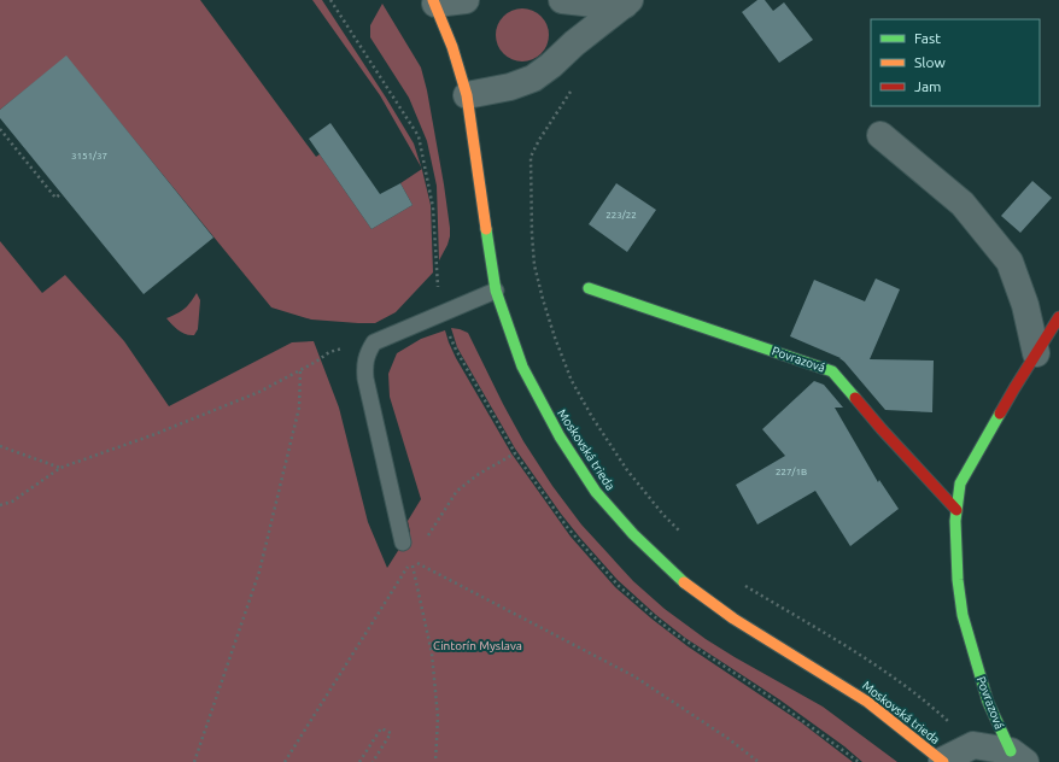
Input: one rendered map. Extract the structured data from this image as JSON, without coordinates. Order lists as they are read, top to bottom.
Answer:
{
  "streets": {
    "street": ["Povrazová", "Moskovská trieda"]
  },
  "parks": ["Cintorín Myslava"],
  "house_numbers": ["3151/37", "223/22", "227/1B"],
  "legend": ["Fast", "Slow", "Jam"]
}
